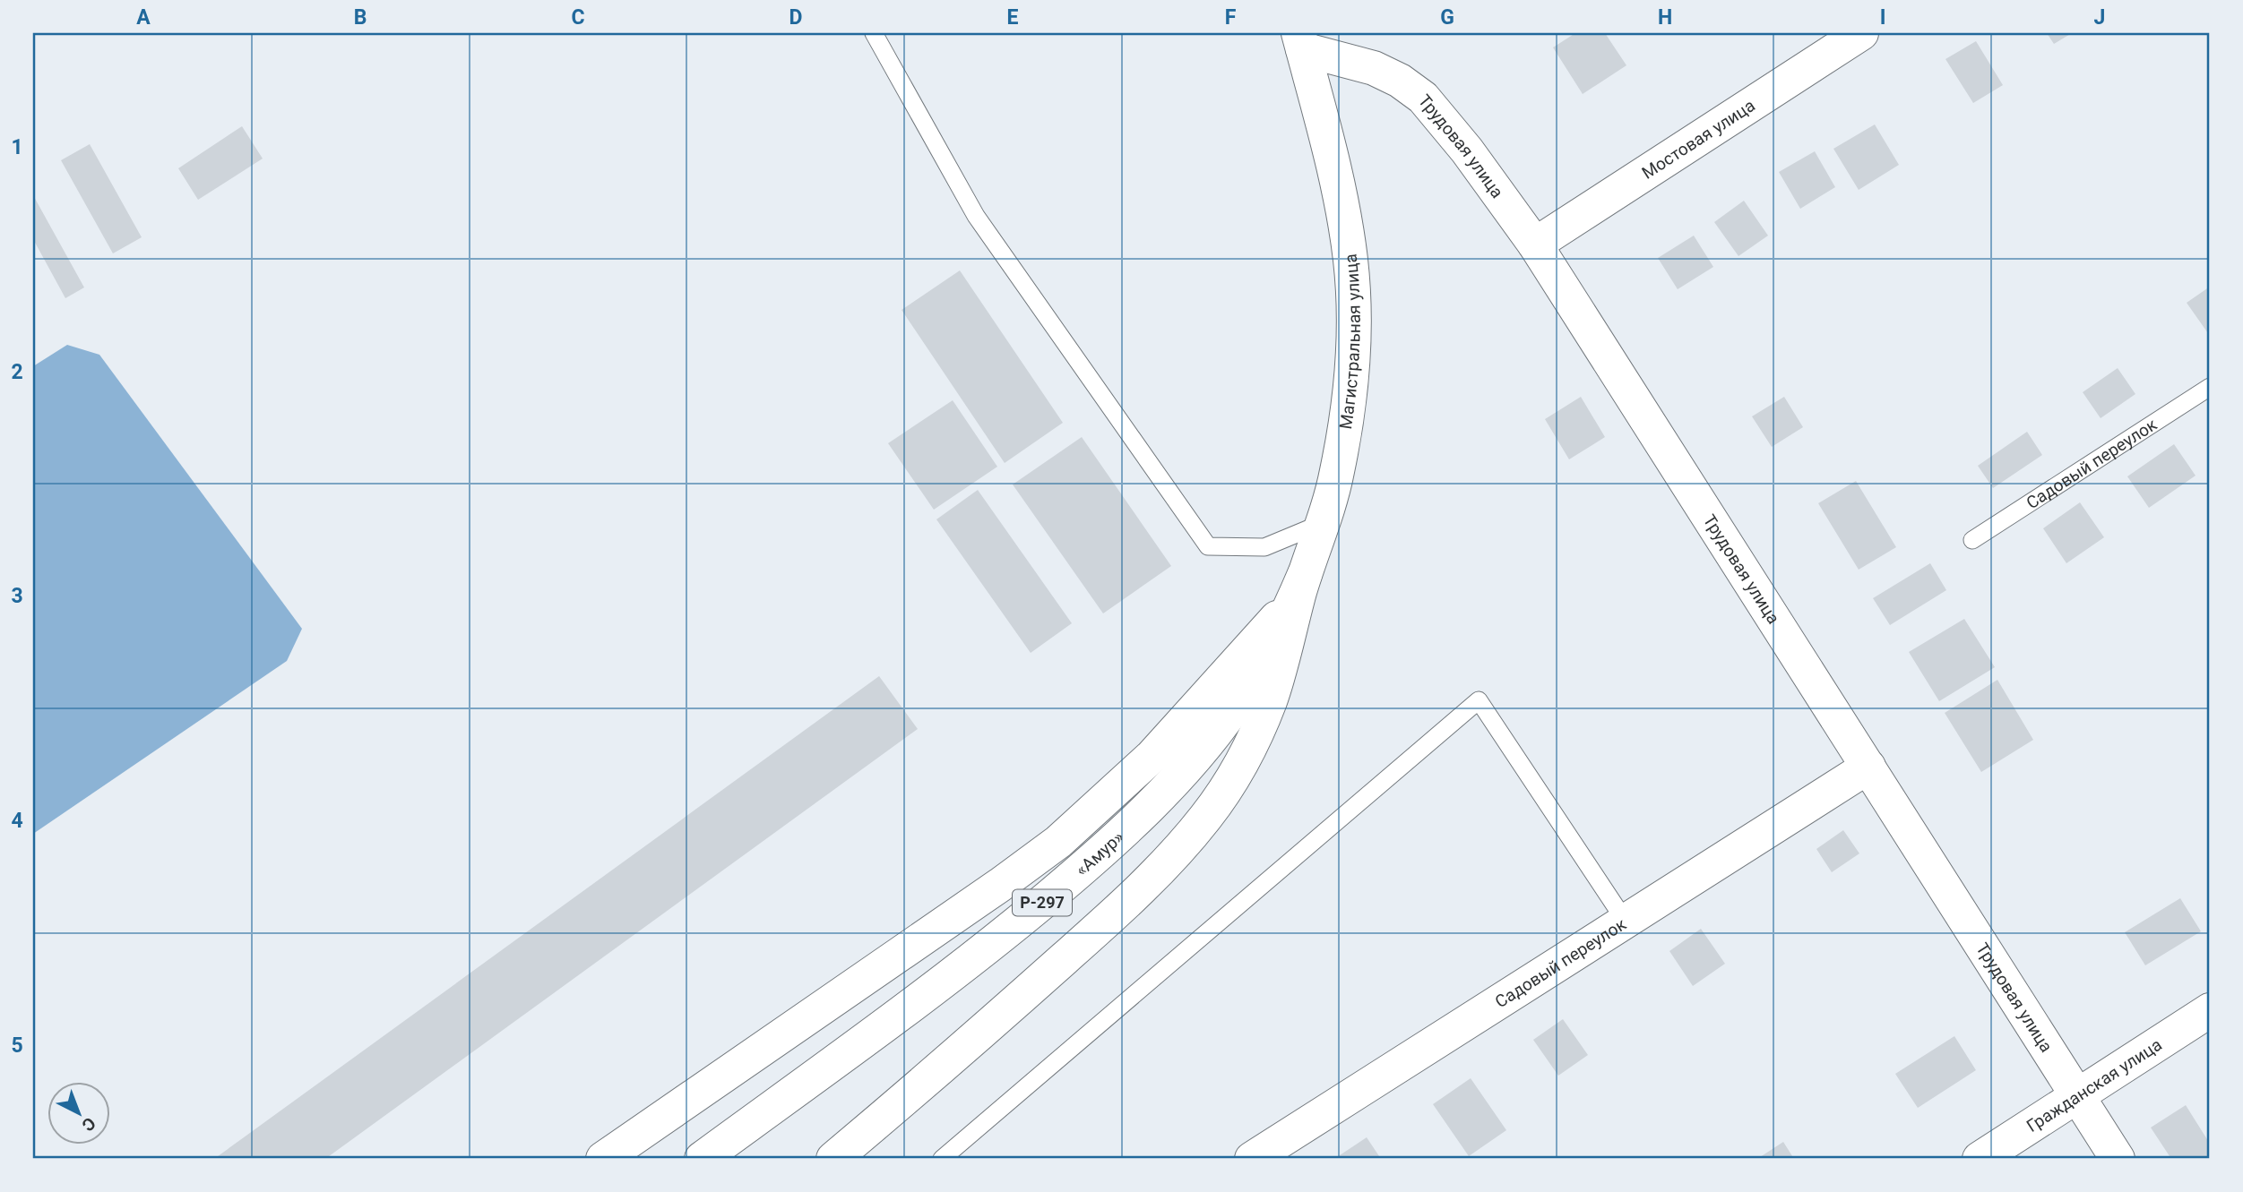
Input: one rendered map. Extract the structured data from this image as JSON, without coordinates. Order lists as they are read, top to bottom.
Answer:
{
  "streets": {
    "main road": [
      "Мостовая улица",
      "Трудовая улица",
      "Магистральная улица",
      "Садовый переулок",
      "«Амур»",
      "Р-297",
      "Гражданская улица"
    ]
  },
  "crossings": [
    ["Мостовая улица", "Трудовая улица"],
    ["Трудовая улица", "Магистральная улица"],
    ["Трудовая улица", "Садовый переулок"],
    ["Трудовая улица", "Гражданская улица"],
    ["Магистральная улица", "«Амур»"]
  ],
  "north": "bottom right",
  "grid": {
    "columns": [
      "A",
      "B",
      "C",
      "D",
      "E",
      "F",
      "G",
      "H",
      "I",
      "J"
    ],
    "rows": [
      "1",
      "2",
      "3",
      "4",
      "5"
    ]
  }
}
